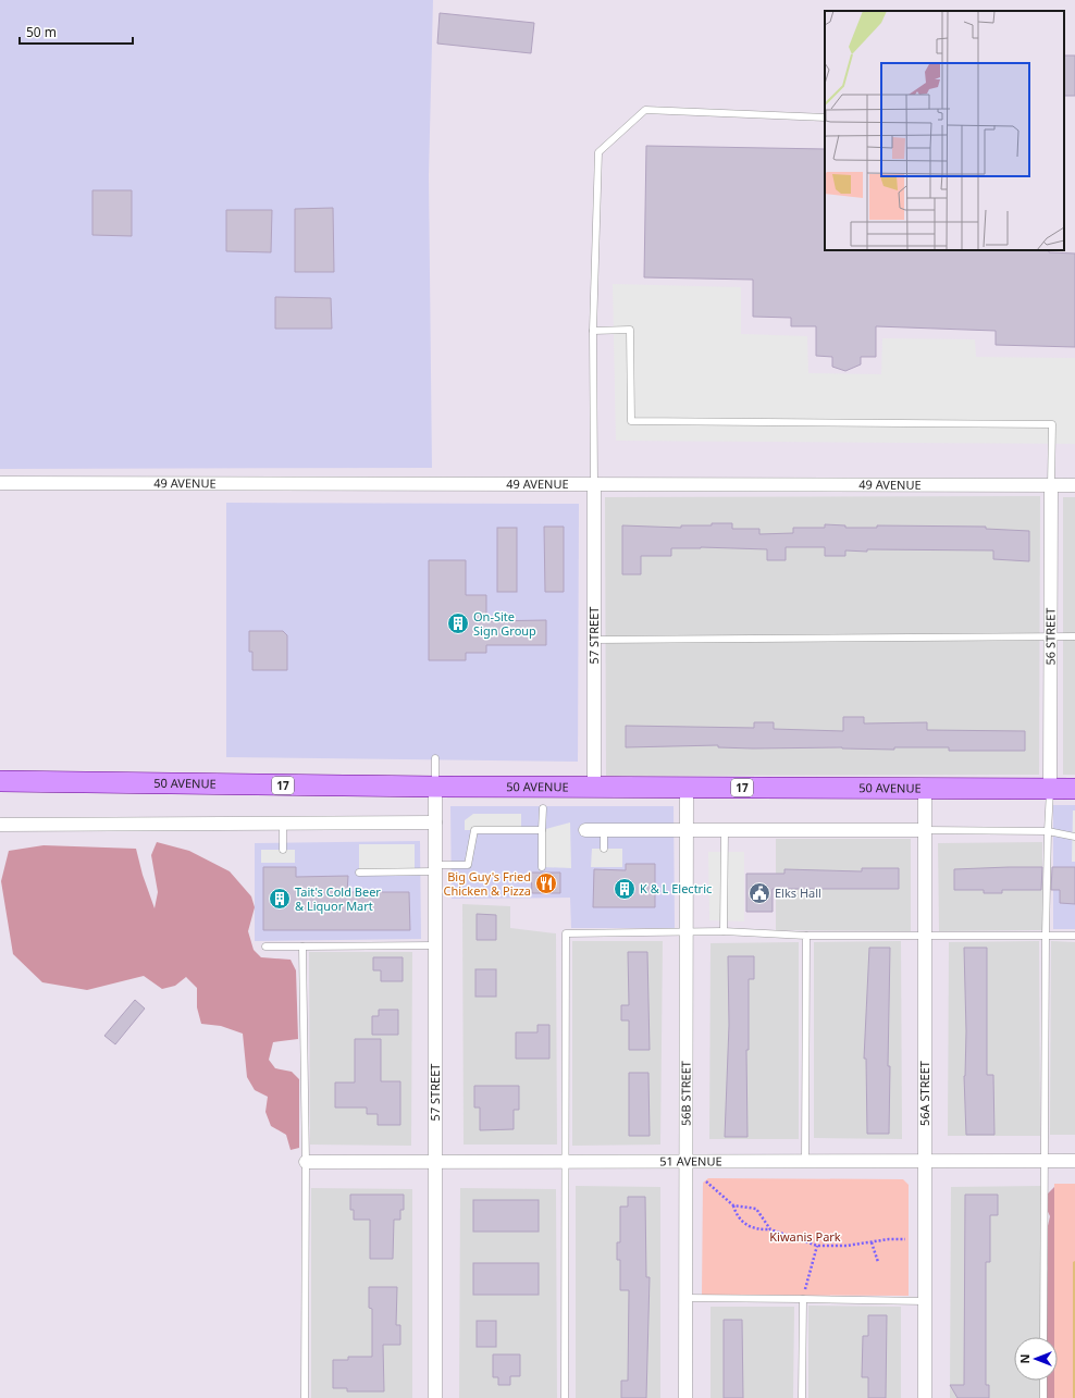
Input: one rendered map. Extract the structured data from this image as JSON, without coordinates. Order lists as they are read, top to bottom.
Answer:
{
  "streets": {
    "main road": ["50 AVENUE", "17"],
    "street": [
      "49 AVENUE",
      "57 STREET",
      "56 STREET",
      "56B STREET",
      "56A STREET",
      "51 AVENUE"
    ]
  },
  "crossings": [
    ["49 AVENUE", "57 STREET"],
    ["49 AVENUE", "56 STREET"],
    ["57 STREET", "50 AVENUE"],
    ["57 STREET", "51 AVENUE"],
    ["56 STREET", "50 AVENUE"],
    ["50 AVENUE", "56B STREET"],
    ["50 AVENUE", "56A STREET"],
    ["56B STREET", "51 AVENUE"],
    ["56A STREET", "51 AVENUE"]
  ],
  "parks": ["Kiwanis Park"],
  "places": {
    "building": ["On-Site Sign Group", "K & L Electric", "Tait's Cold Beer & Liquor Mart"],
    "restaurant": ["Big Guy's Fried Chicken & Pizza"],
    "public building": ["Elks Hall"]
  },
  "scale_bar": "50 m",
  "north": "left"
}
